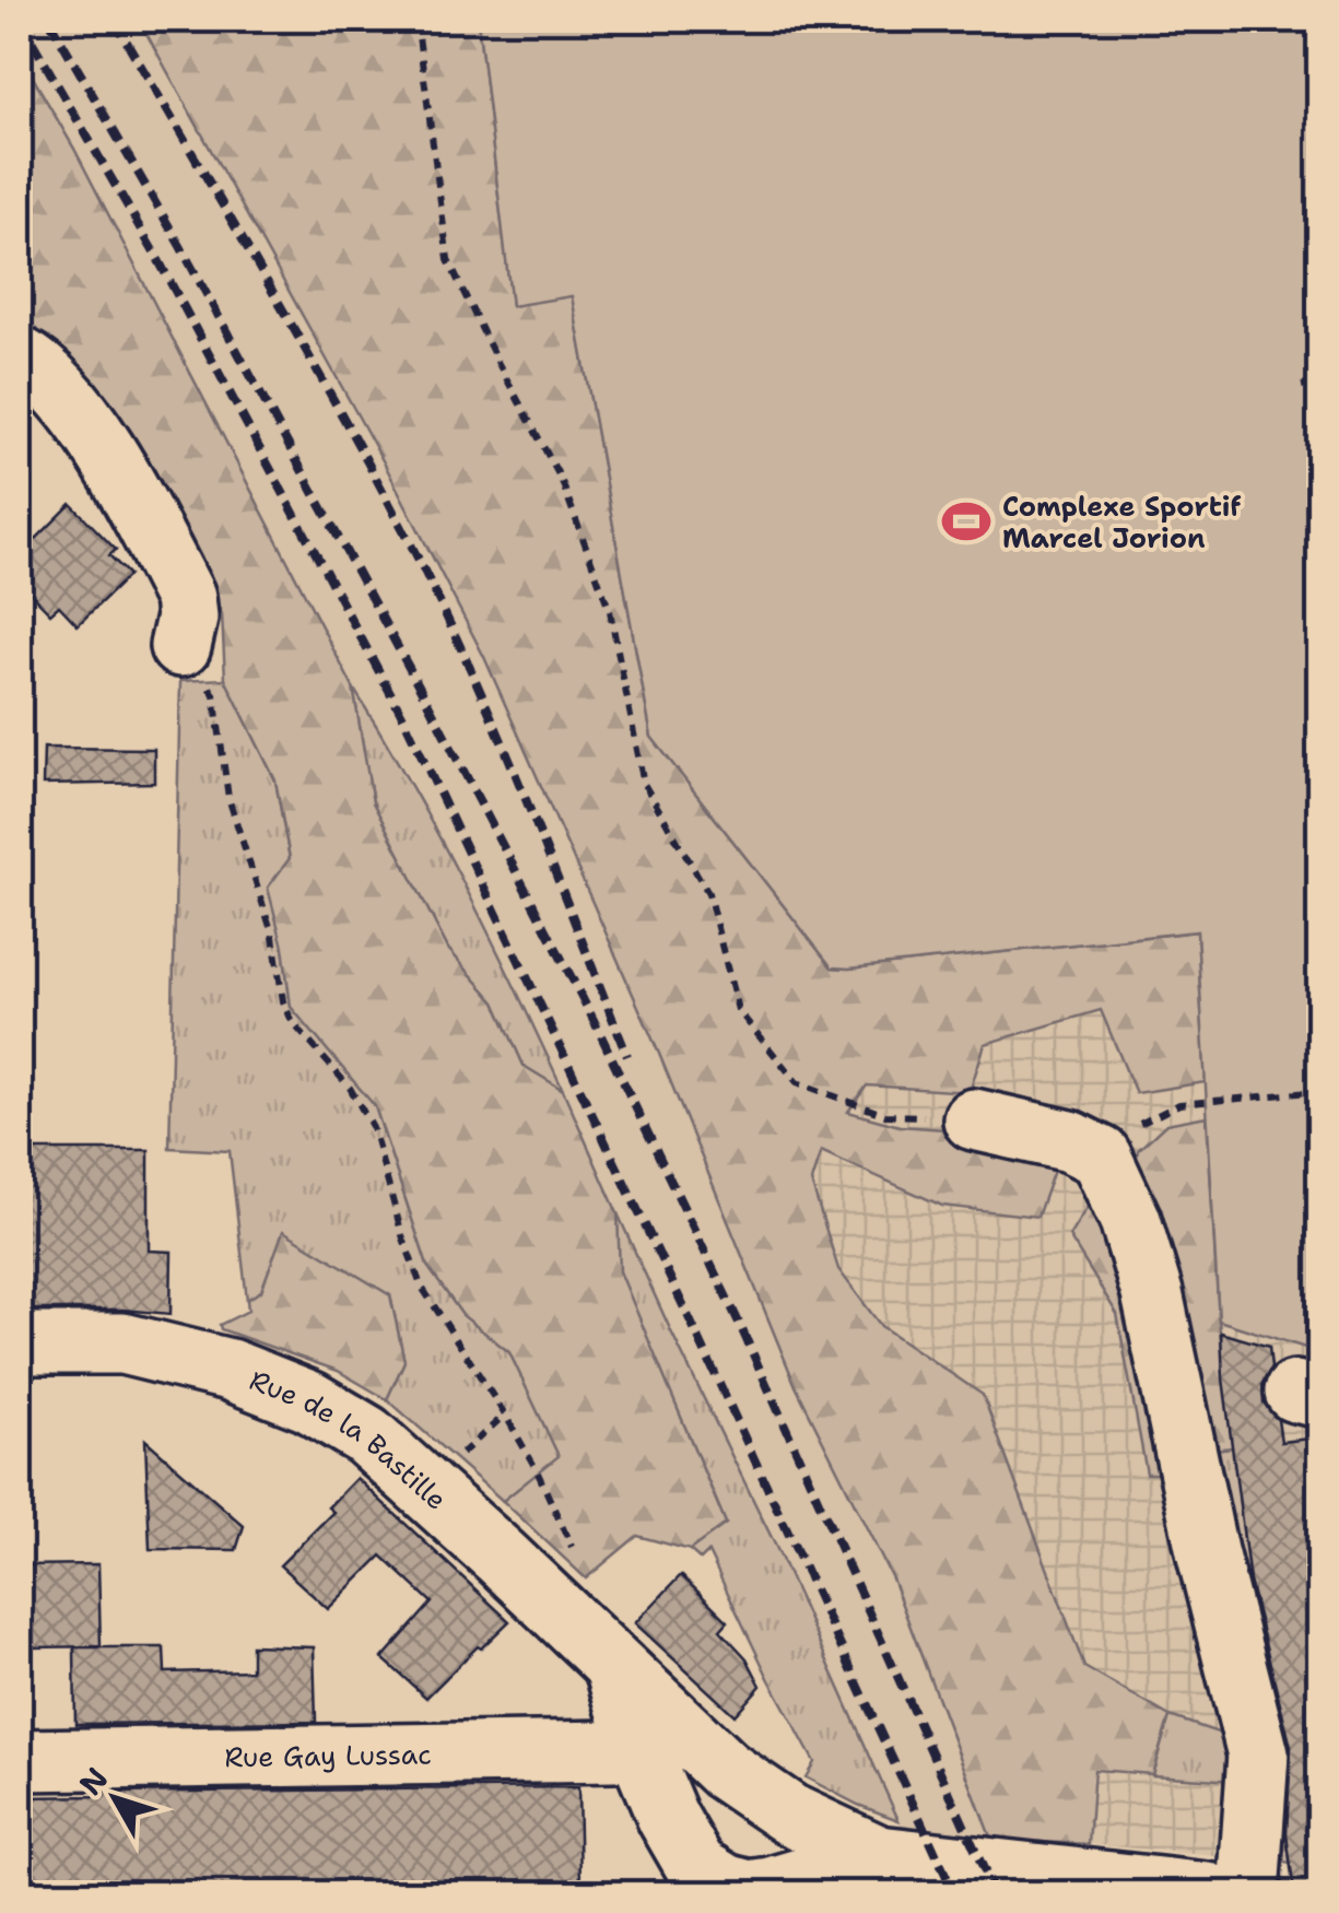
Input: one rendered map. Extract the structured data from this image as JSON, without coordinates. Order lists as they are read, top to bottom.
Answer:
{
  "streets": {
    "street": ["Rue de la Bastille", "Rue Gay Lussac"]
  },
  "crossings": [
    ["Rue de la Bastille", "Rue Gay Lussac"]
  ],
  "places": {
    "sports": ["Complexe Sportif Marcel Jorion"]
  },
  "north": "top left"
}
